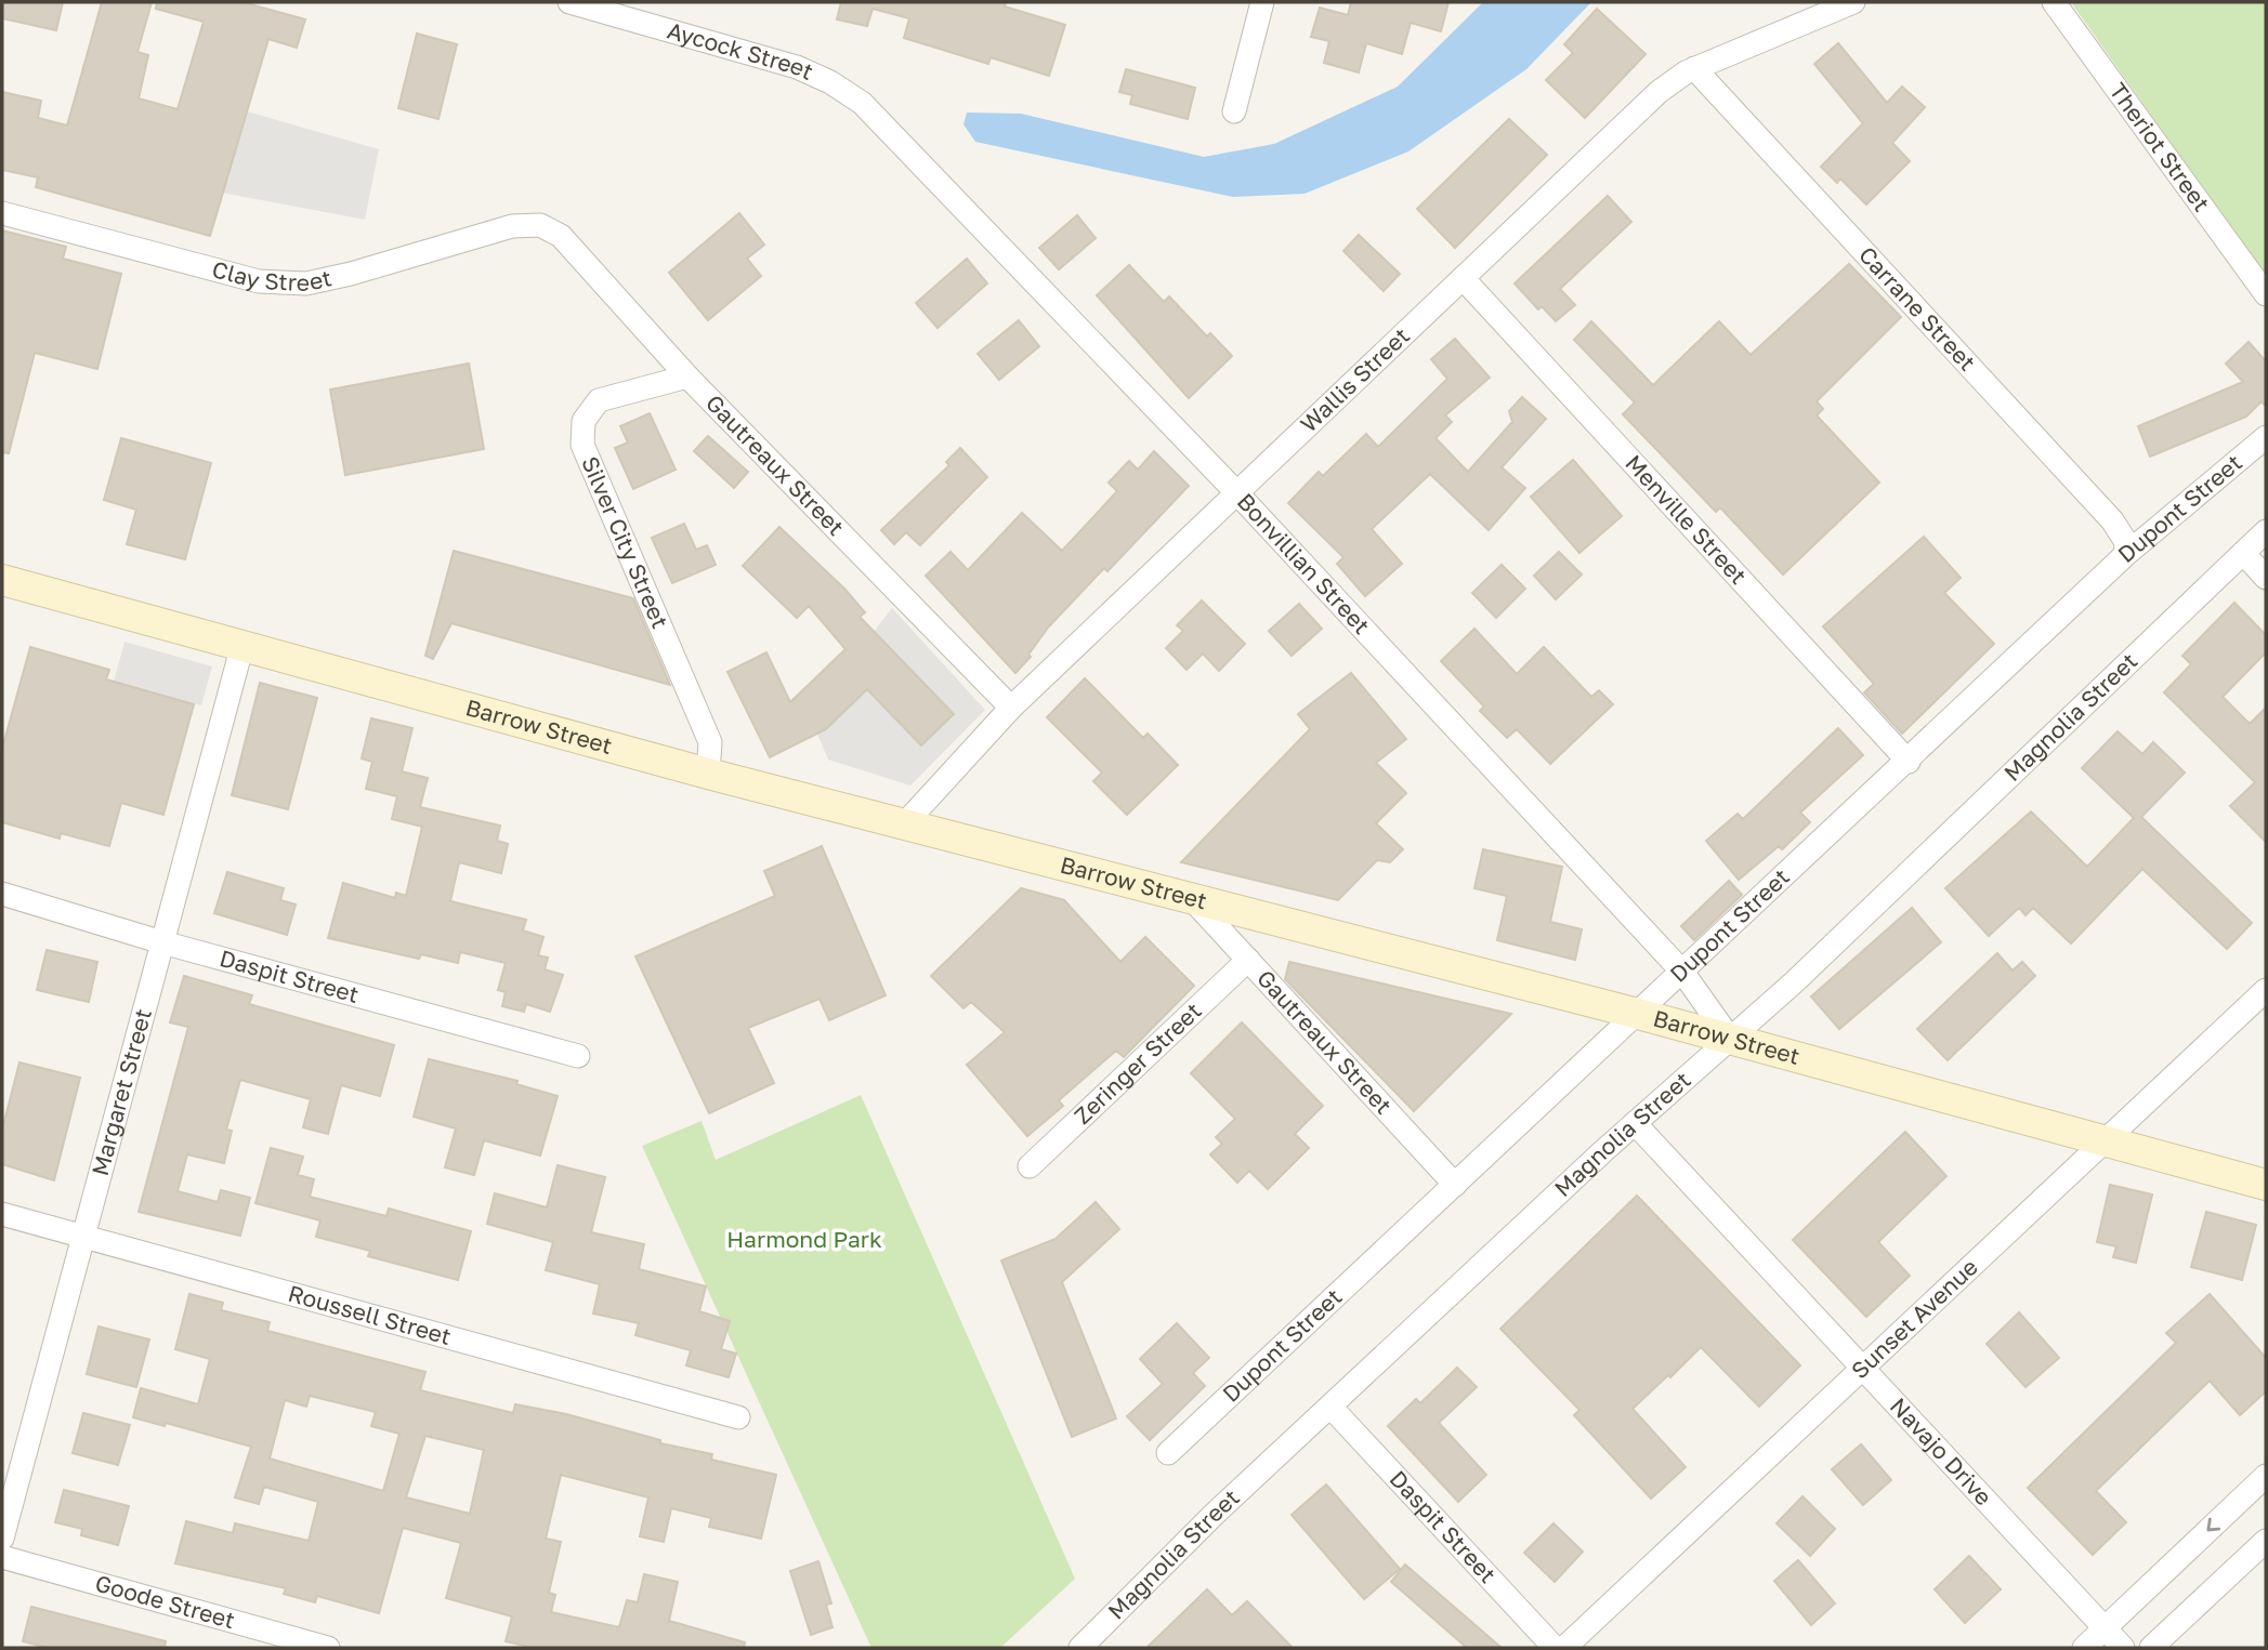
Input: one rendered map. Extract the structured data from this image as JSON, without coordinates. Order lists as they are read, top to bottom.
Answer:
{
  "streets": {
    "main road": ["Barrow Street"],
    "street": [
      "Aycock Street",
      "Theriot Street",
      "Clay Street",
      "Carrane Street",
      "Wallis Street",
      "Gautreaux Street",
      "Dupont Street",
      "Menville Street",
      "Silver City Street",
      "Bonvillian Street",
      "Magnolia Street",
      "Daspit Street",
      "Zeringer Street",
      "Margaret Street",
      "Roussell Street",
      "Sunset Avenue",
      "Navajo Drive",
      "Goode Street"
    ]
  },
  "crossings": [
    ["Aycock Street", "Bonvillian Street"],
    ["Clay Street", "Gautreaux Street"],
    ["Carrane Street", "Wallis Street"],
    ["Carrane Street", "Dupont Street"],
    ["Wallis Street", "Gautreaux Street"],
    ["Wallis Street", "Menville Street"],
    ["Wallis Street", "Bonvillian Street"],
    ["Wallis Street", "Barrow Street"],
    ["Gautreaux Street", "Dupont Street"],
    ["Gautreaux Street", "Silver City Street"],
    ["Gautreaux Street", "Barrow Street"],
    ["Gautreaux Street", "Zeringer Street"],
    ["Dupont Street", "Menville Street"],
    ["Dupont Street", "Bonvillian Street"],
    ["Dupont Street", "Barrow Street"],
    ["Silver City Street", "Barrow Street"],
    ["Bonvillian Street", "Magnolia Street"],
    ["Bonvillian Street", "Barrow Street"],
    ["Magnolia Street", "Barrow Street"],
    ["Magnolia Street", "Daspit Street"],
    ["Magnolia Street", "Navajo Drive"],
    ["Barrow Street", "Margaret Street"],
    ["Barrow Street", "Sunset Avenue"],
    ["Daspit Street", "Margaret Street"],
    ["Margaret Street", "Roussell Street"],
    ["Sunset Avenue", "Navajo Drive"]
  ],
  "parks": ["Harmond Park"]
}
